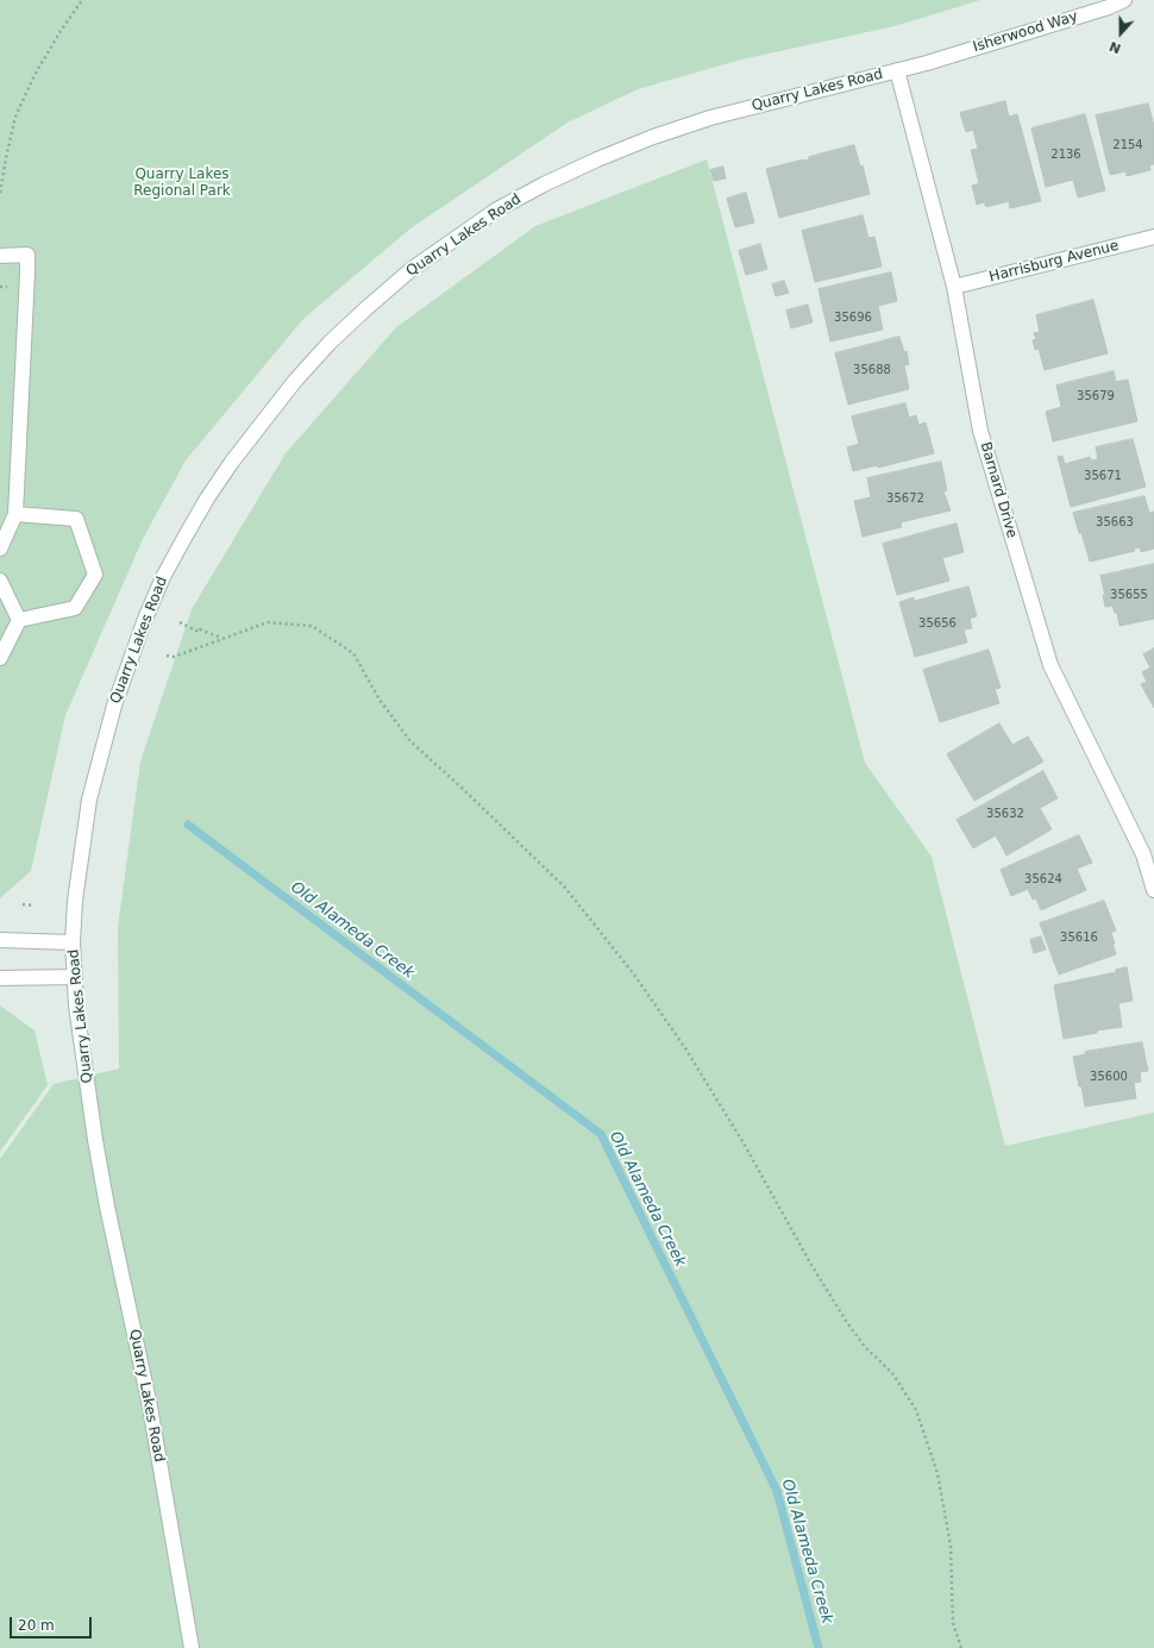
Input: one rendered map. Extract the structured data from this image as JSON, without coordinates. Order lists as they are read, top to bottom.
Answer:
{
  "streets": {
    "street": [
      "Isherwood Way",
      "Quarry Lakes Road",
      "Harrisburg Avenue",
      "Barnard Drive"
    ]
  },
  "crossings": [
    ["Isherwood Way", "Quarry Lakes Road"],
    ["Quarry Lakes Road", "Barnard Drive"],
    ["Harrisburg Avenue", "Barnard Drive"]
  ],
  "water": ["Old Alameda Creek"],
  "parks": ["Quarry Lakes Regional Park"],
  "house_numbers": [
    "2154",
    "2136",
    "35696",
    "35688",
    "35679",
    "35671",
    "35672",
    "35663",
    "35655",
    "35656",
    "35632",
    "35624",
    "35616",
    "35600"
  ],
  "scale_bar": "20 m",
  "north": "bottom"
}
